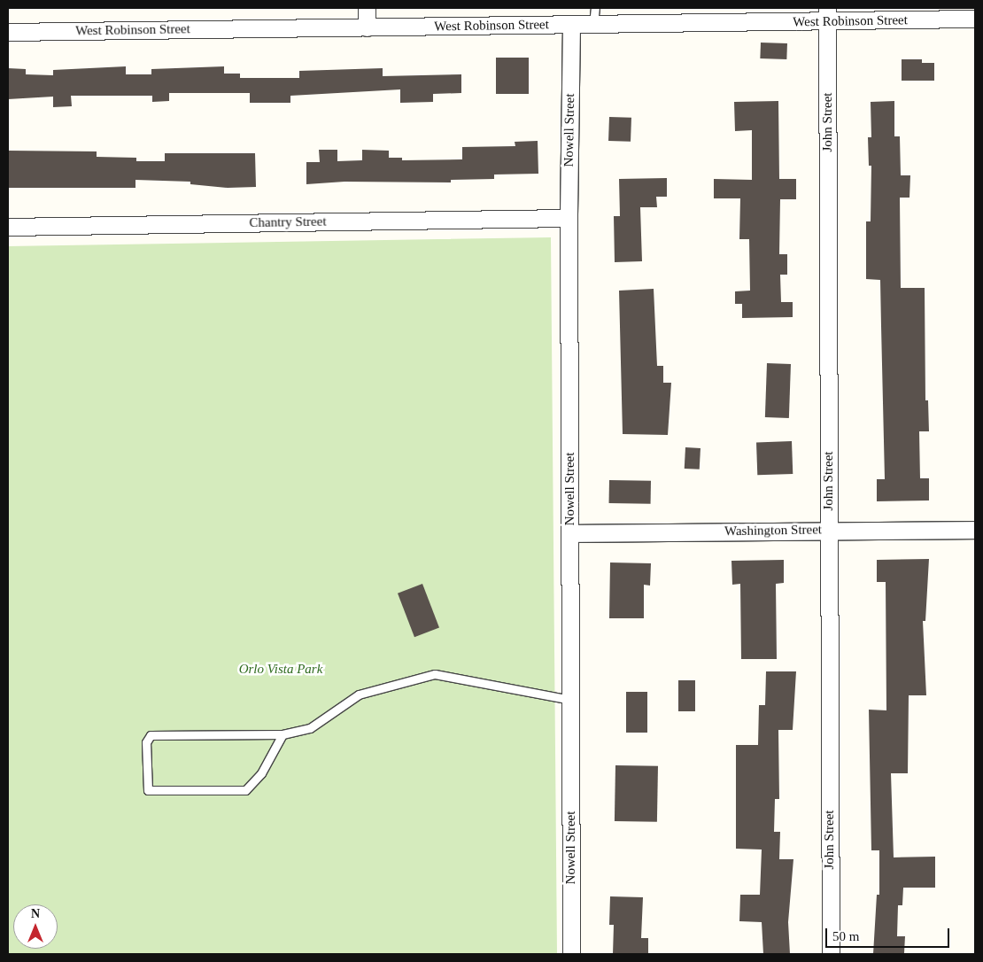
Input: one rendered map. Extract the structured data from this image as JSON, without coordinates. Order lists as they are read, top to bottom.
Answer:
{
  "streets": {
    "street": [
      "West Robinson Street",
      "John Street",
      "Nowell Street",
      "Chantry Street",
      "Washington Street"
    ]
  },
  "crossings": [
    ["West Robinson Street", "John Street"],
    ["West Robinson Street", "Nowell Street"],
    ["John Street", "Washington Street"],
    ["Nowell Street", "Chantry Street"],
    ["Nowell Street", "Washington Street"]
  ],
  "parks": ["Orlo Vista Park"],
  "scale_bar": "50 m",
  "north": "top"
}
